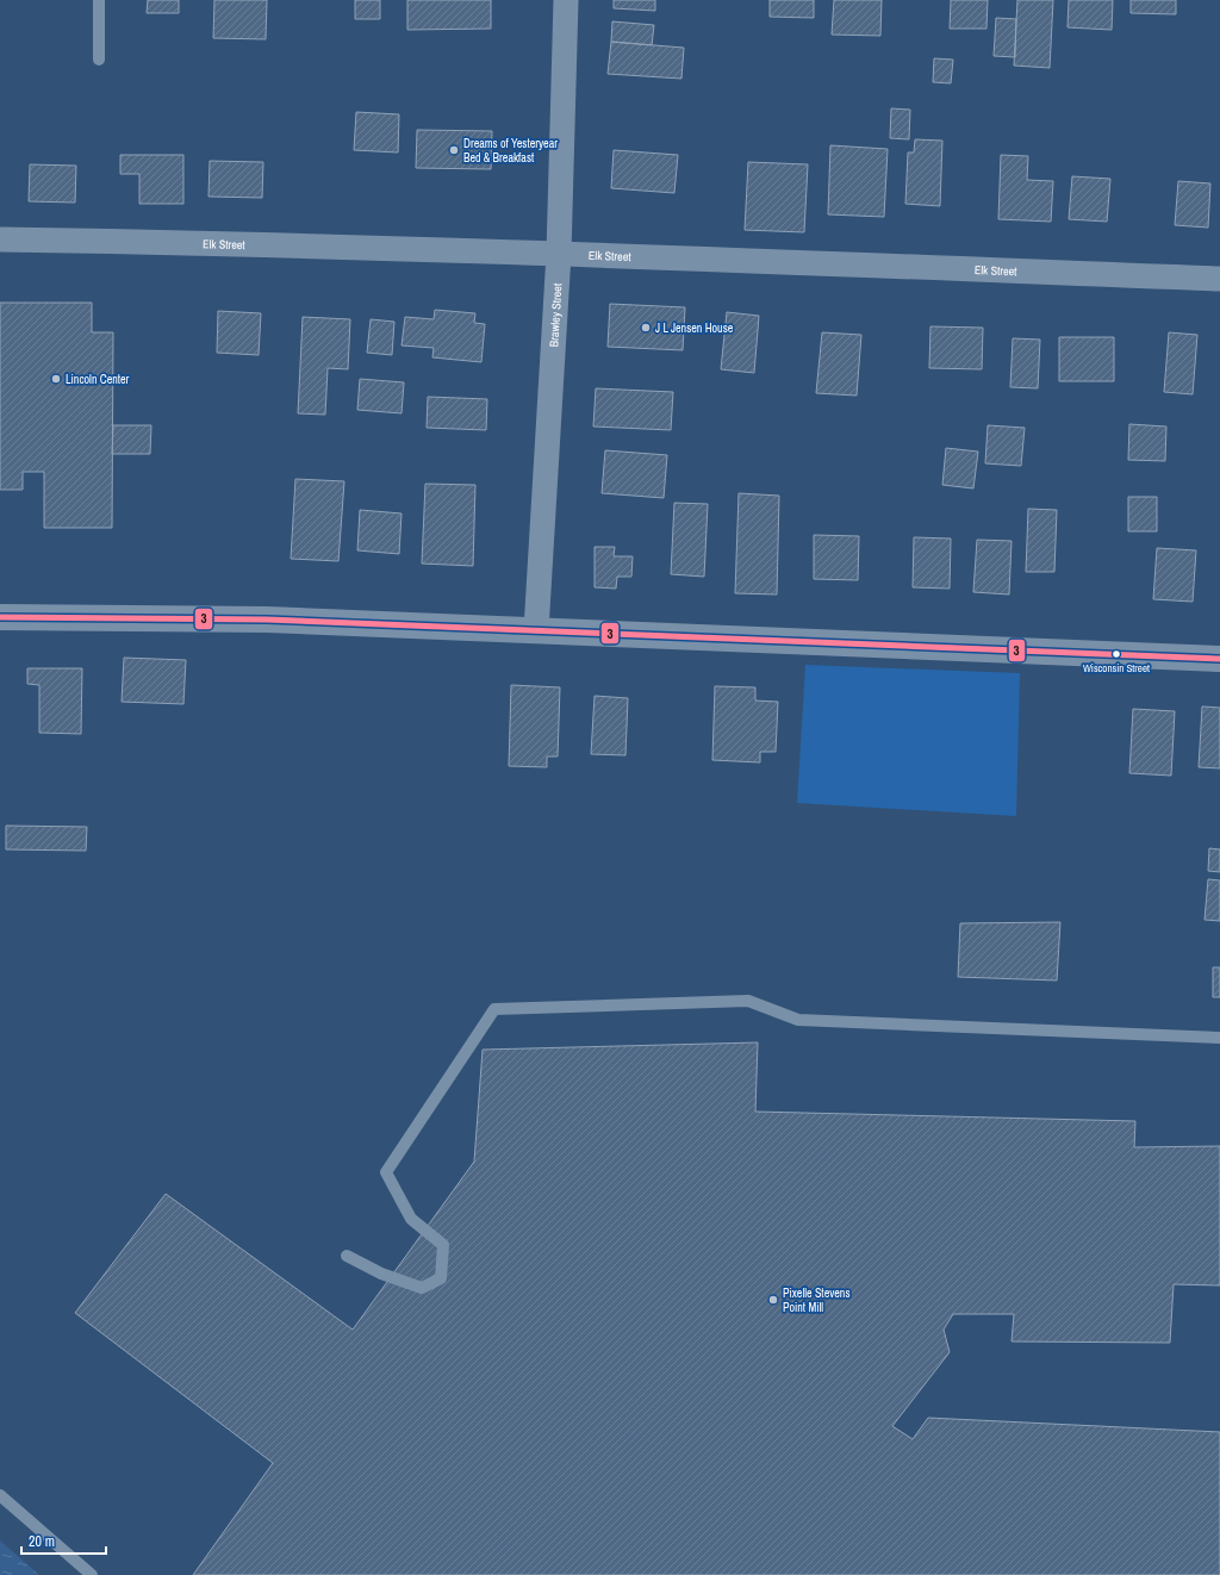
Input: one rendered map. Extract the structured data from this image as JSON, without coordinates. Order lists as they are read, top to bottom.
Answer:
{
  "streets": {
    "street": ["Elk Street", "Brawley Street"]
  },
  "crossings": [
    ["Elk Street", "Brawley Street"]
  ],
  "places": [
    "Dreams of Yesteryear Bed & Breakfast",
    "J L Jensen House",
    "Lincoln Center",
    "Wisconsin Street",
    "Pixelle Stevens Point Mill"
  ],
  "lines": ["transit line 3"],
  "scale_bar": "20 m"
}
